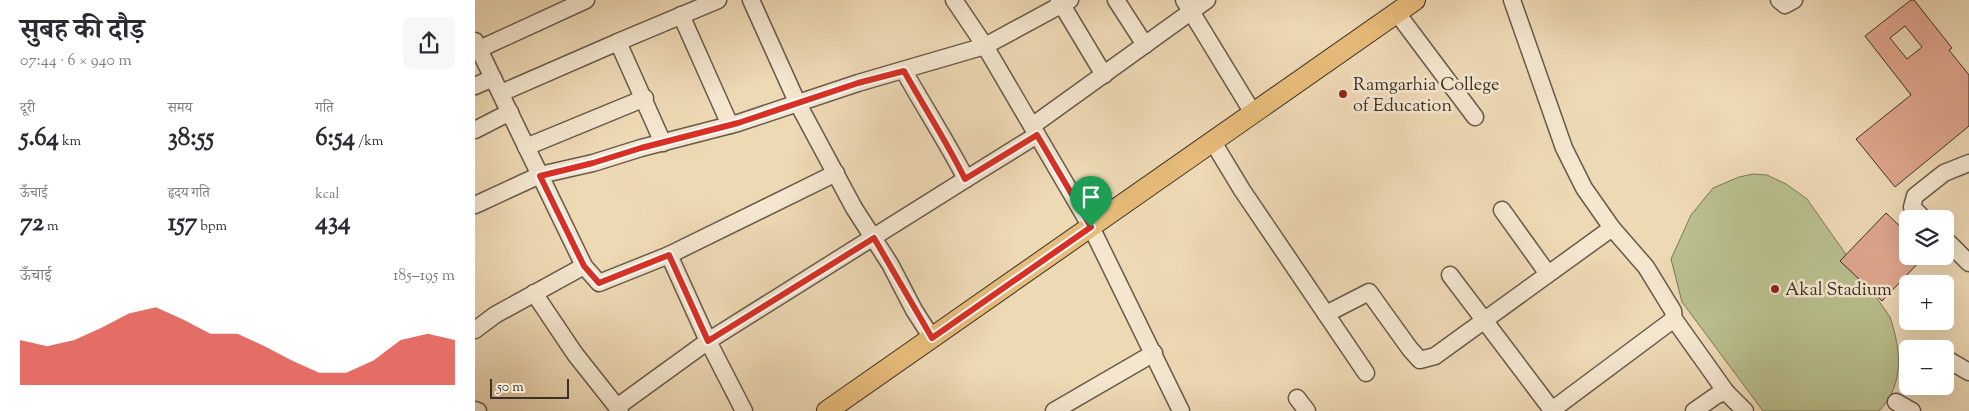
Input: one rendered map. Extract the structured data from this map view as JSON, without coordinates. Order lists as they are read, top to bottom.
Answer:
{
  "places": ["Ramgarhia College of Education", "Akal Stadium"],
  "scale_bar": "50 m",
  "page": {
    "heading": ["सुबह की दौड़", "07:44 · 6 × 940 m"],
    "stats": [
      ["दूरी", "5.64 km"],
      ["समय", "38:55"],
      ["गति", "6:54 /km"],
      ["ऊँचाई", "72 m"],
      ["हृदय गति", "157 bpm"],
      ["kcal", "434"]
    ],
    "map_buttons": ["+", "−"],
    "chart": ["ऊँचाई", "185–195 m"],
    "scale": "50 m"
  }
}
